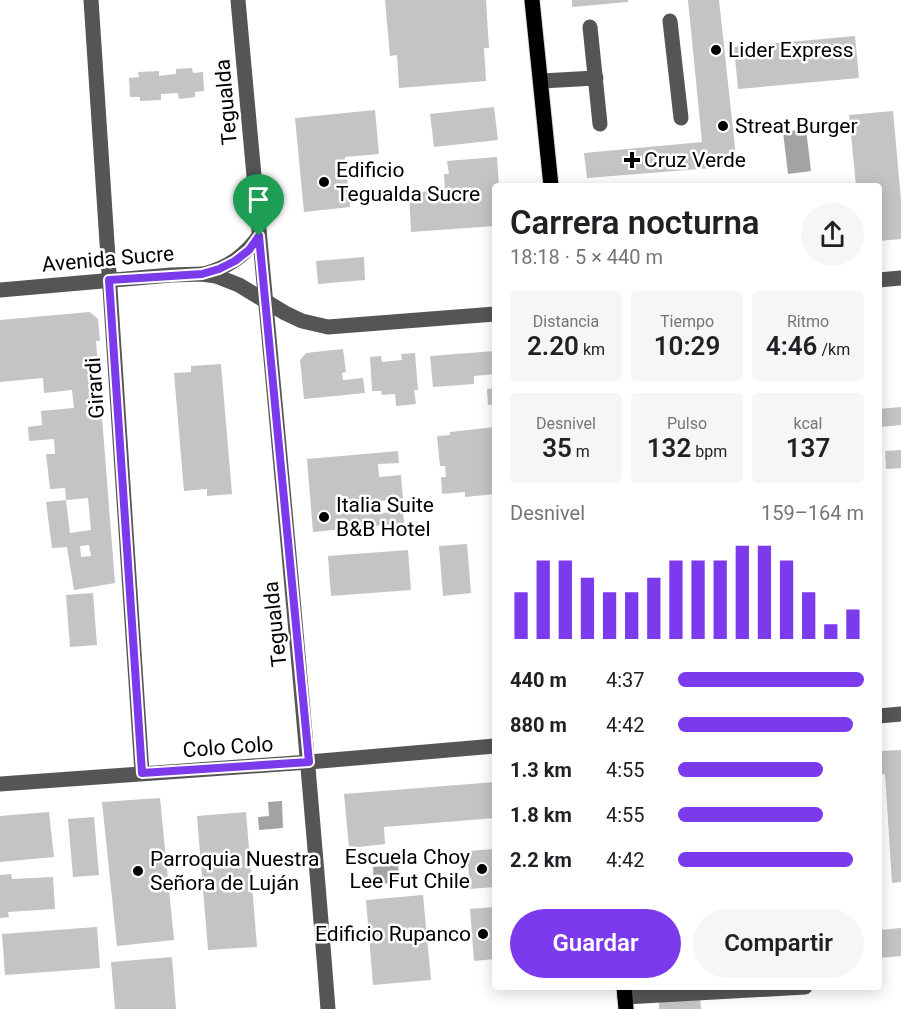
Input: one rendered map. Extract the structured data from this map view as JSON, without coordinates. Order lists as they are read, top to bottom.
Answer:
{
  "streets": {
    "street": [
      "Tegualda",
      "Avenida Sucre",
      "Girardi",
      "Colo Colo"
    ]
  },
  "crossings": [
    ["Tegualda", "Avenida Sucre"],
    ["Tegualda", "Colo Colo"],
    ["Avenida Sucre", "Girardi"],
    ["Girardi", "Colo Colo"]
  ],
  "places": {
    "other": [
      "Lider Express",
      "Streat Burger",
      "Edificio Tegualda Sucre",
      "Italia Suite B&B Hotel",
      "Escuela Choy Lee Fut Chile",
      "Parroquia Nuestra Señora de Luján",
      "Edificio Rupanco"
    ],
    "health": ["Cruz Verde"]
  },
  "page": {
    "heading": ["Carrera nocturna", "18:18 · 5 × 440 m"],
    "stats": [
      ["Distancia", "2.20 km"],
      ["Tiempo", "10:29"],
      ["Ritmo", "4:46 /km"],
      ["Desnivel", "35 m"],
      ["Pulso", "132 bpm"],
      ["kcal", "137"]
    ],
    "chart": ["Desnivel", "159–164 m"],
    "list": [
      {
        "name": "440 m",
        "note": "4:37"
      },
      {
        "name": "880 m",
        "note": "4:42"
      },
      {
        "name": "1.3 km",
        "note": "4:55"
      },
      {
        "name": "1.8 km",
        "note": "4:55"
      },
      {
        "name": "2.2 km",
        "note": "4:42"
      }
    ],
    "buttons": ["Guardar", "Compartir"]
  }
}
